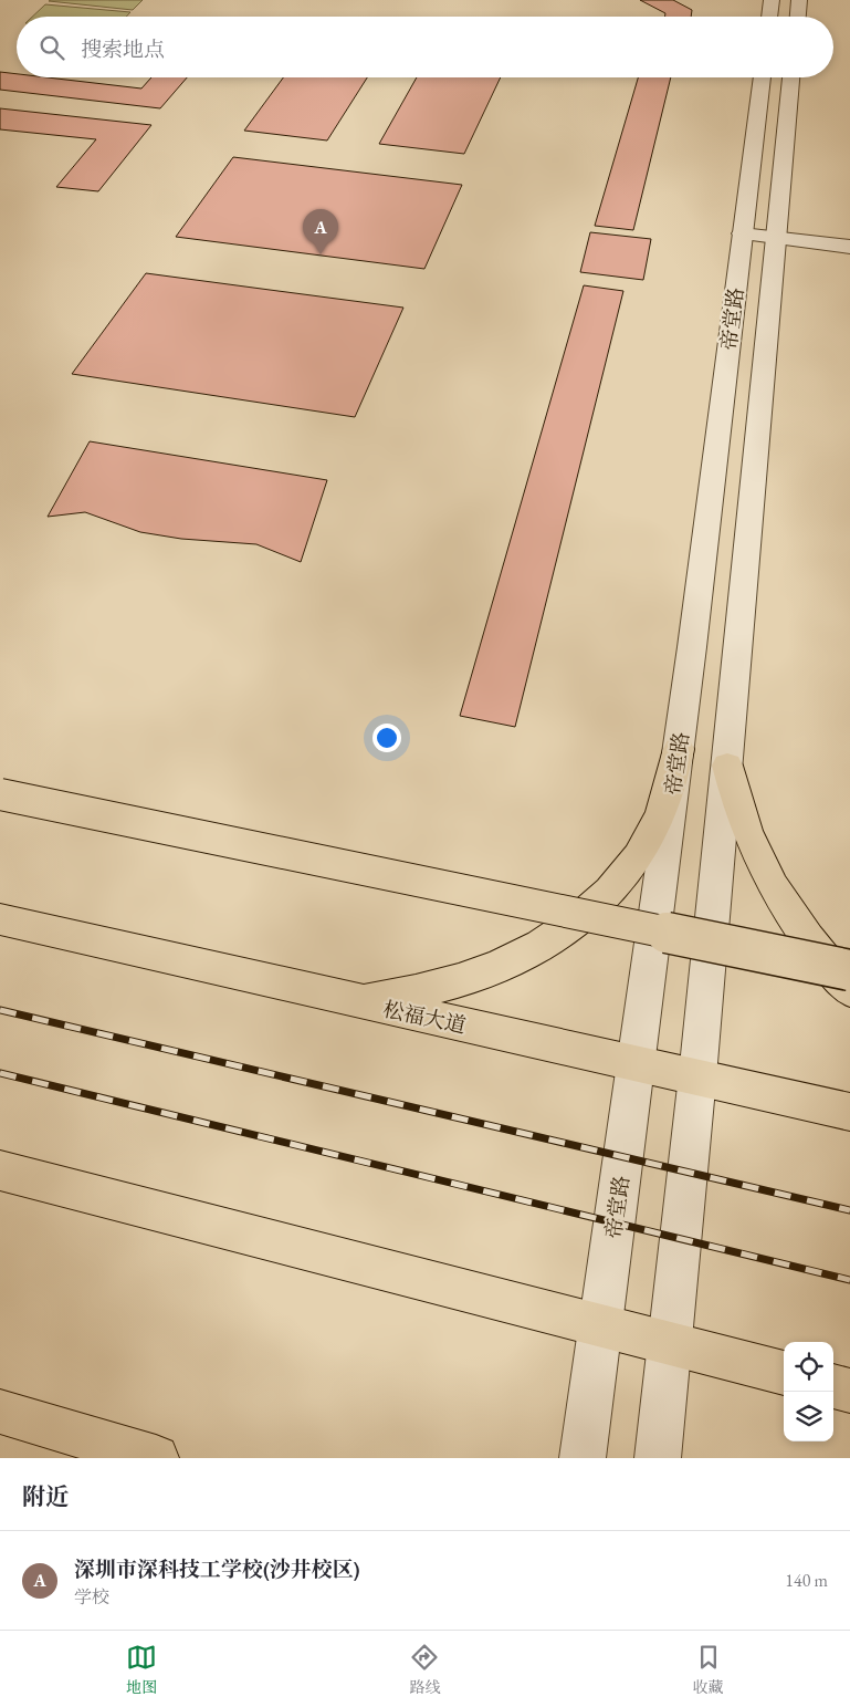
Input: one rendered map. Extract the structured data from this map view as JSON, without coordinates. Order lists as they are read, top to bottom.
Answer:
{
  "streets": {
    "main road": ["松福大道"],
    "street": ["帝堂路"]
  },
  "crossings": [
    ["帝堂路", "松福大道"]
  ],
  "page": {
    "search": "搜索地点",
    "pins": "A",
    "heading": "附近",
    "list": [
      {
        "mark": "A",
        "name": "深圳市深科技工学校(沙井校区)",
        "note": "学校",
        "value": "140 m"
      }
    ],
    "nav": ["地图", "路线", "收藏"]
  }
}
